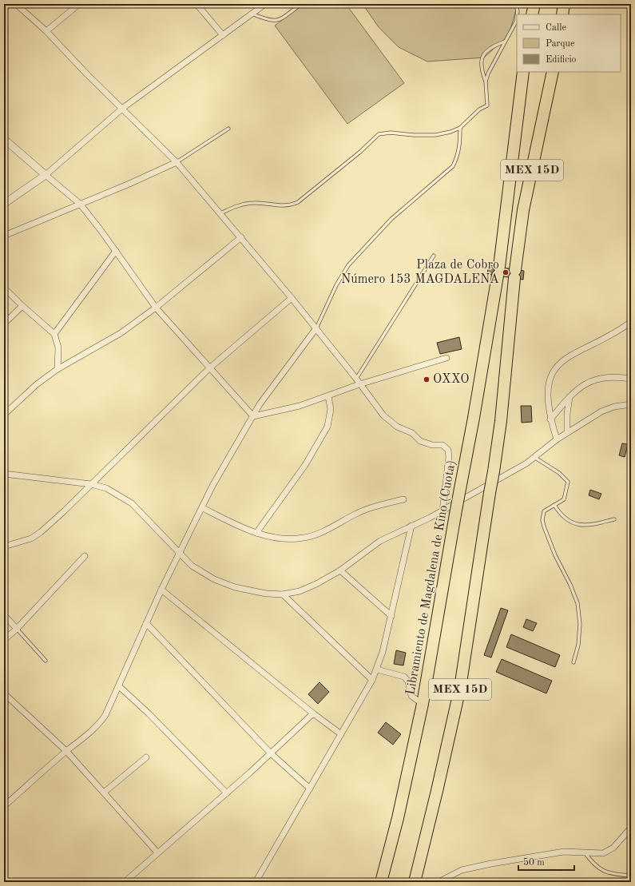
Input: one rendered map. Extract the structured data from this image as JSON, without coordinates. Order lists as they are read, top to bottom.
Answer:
{
  "streets": {
    "highway": ["MEX 15D", "Libramiento de Magdalena de Kino (Cuota)"]
  },
  "places": ["Plaza de Cobro Número 153 MAGDALENA", "OXXO"],
  "legend": ["Calle", "Parque", "Edificio"],
  "scale_bar": "50 m"
}
